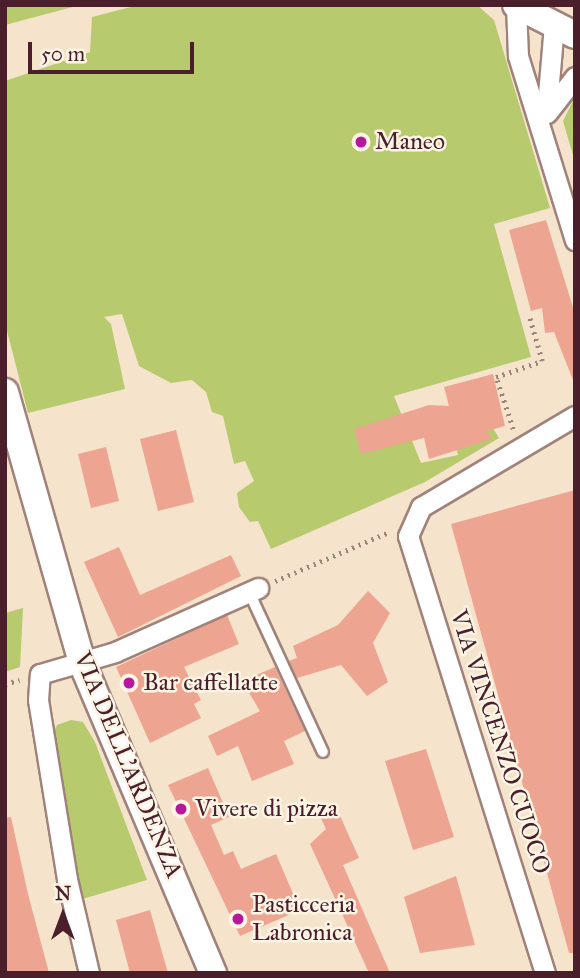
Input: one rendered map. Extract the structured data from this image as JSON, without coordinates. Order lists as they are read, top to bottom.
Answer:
{
  "streets": {
    "main road": ["VIA DELL'ARDENZA"],
    "street": ["VIA VINCENZO CUOCO"]
  },
  "places": [
    "Maneo",
    "Bar caffellatte",
    "Vivere di pizza",
    "Pasticceria Labronica"
  ],
  "scale_bar": "50 m",
  "north": "top"
}
